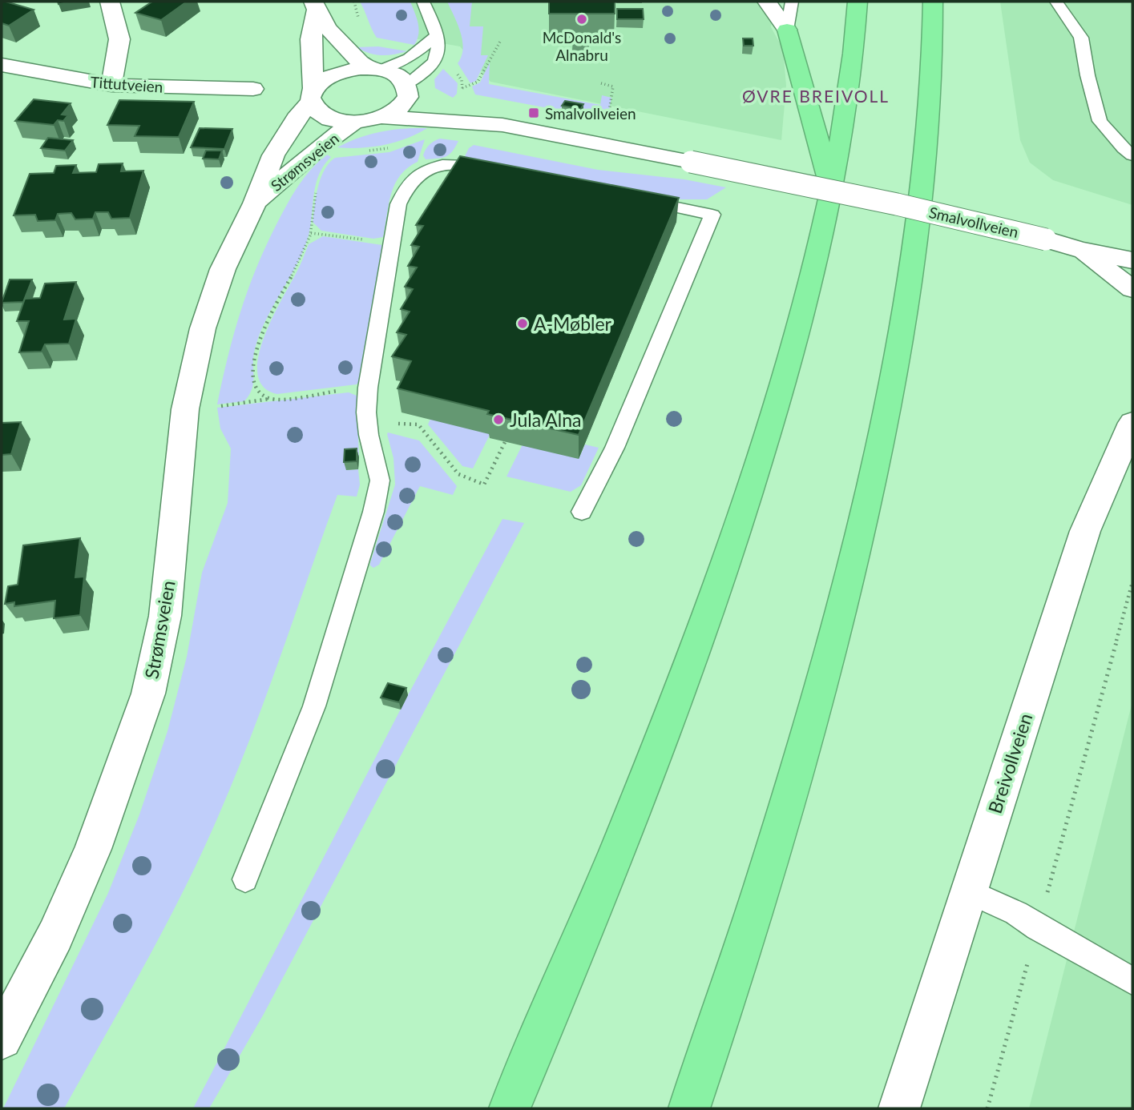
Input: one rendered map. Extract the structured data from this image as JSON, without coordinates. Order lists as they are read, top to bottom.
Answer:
{
  "streets": {
    "street": [
      "Tittutveien",
      "Strømsveien",
      "Smalvollveien",
      "Breivollveien"
    ]
  },
  "crossings": [
    ["Strømsveien", "Smalvollveien"]
  ],
  "districts": ["ØVRE BREIVOLL"],
  "places": {
    "other": ["McDonald's Alnabru", "A-Møbler", "Jula Alna"],
    "transit": ["Smalvollveien"]
  }
}
